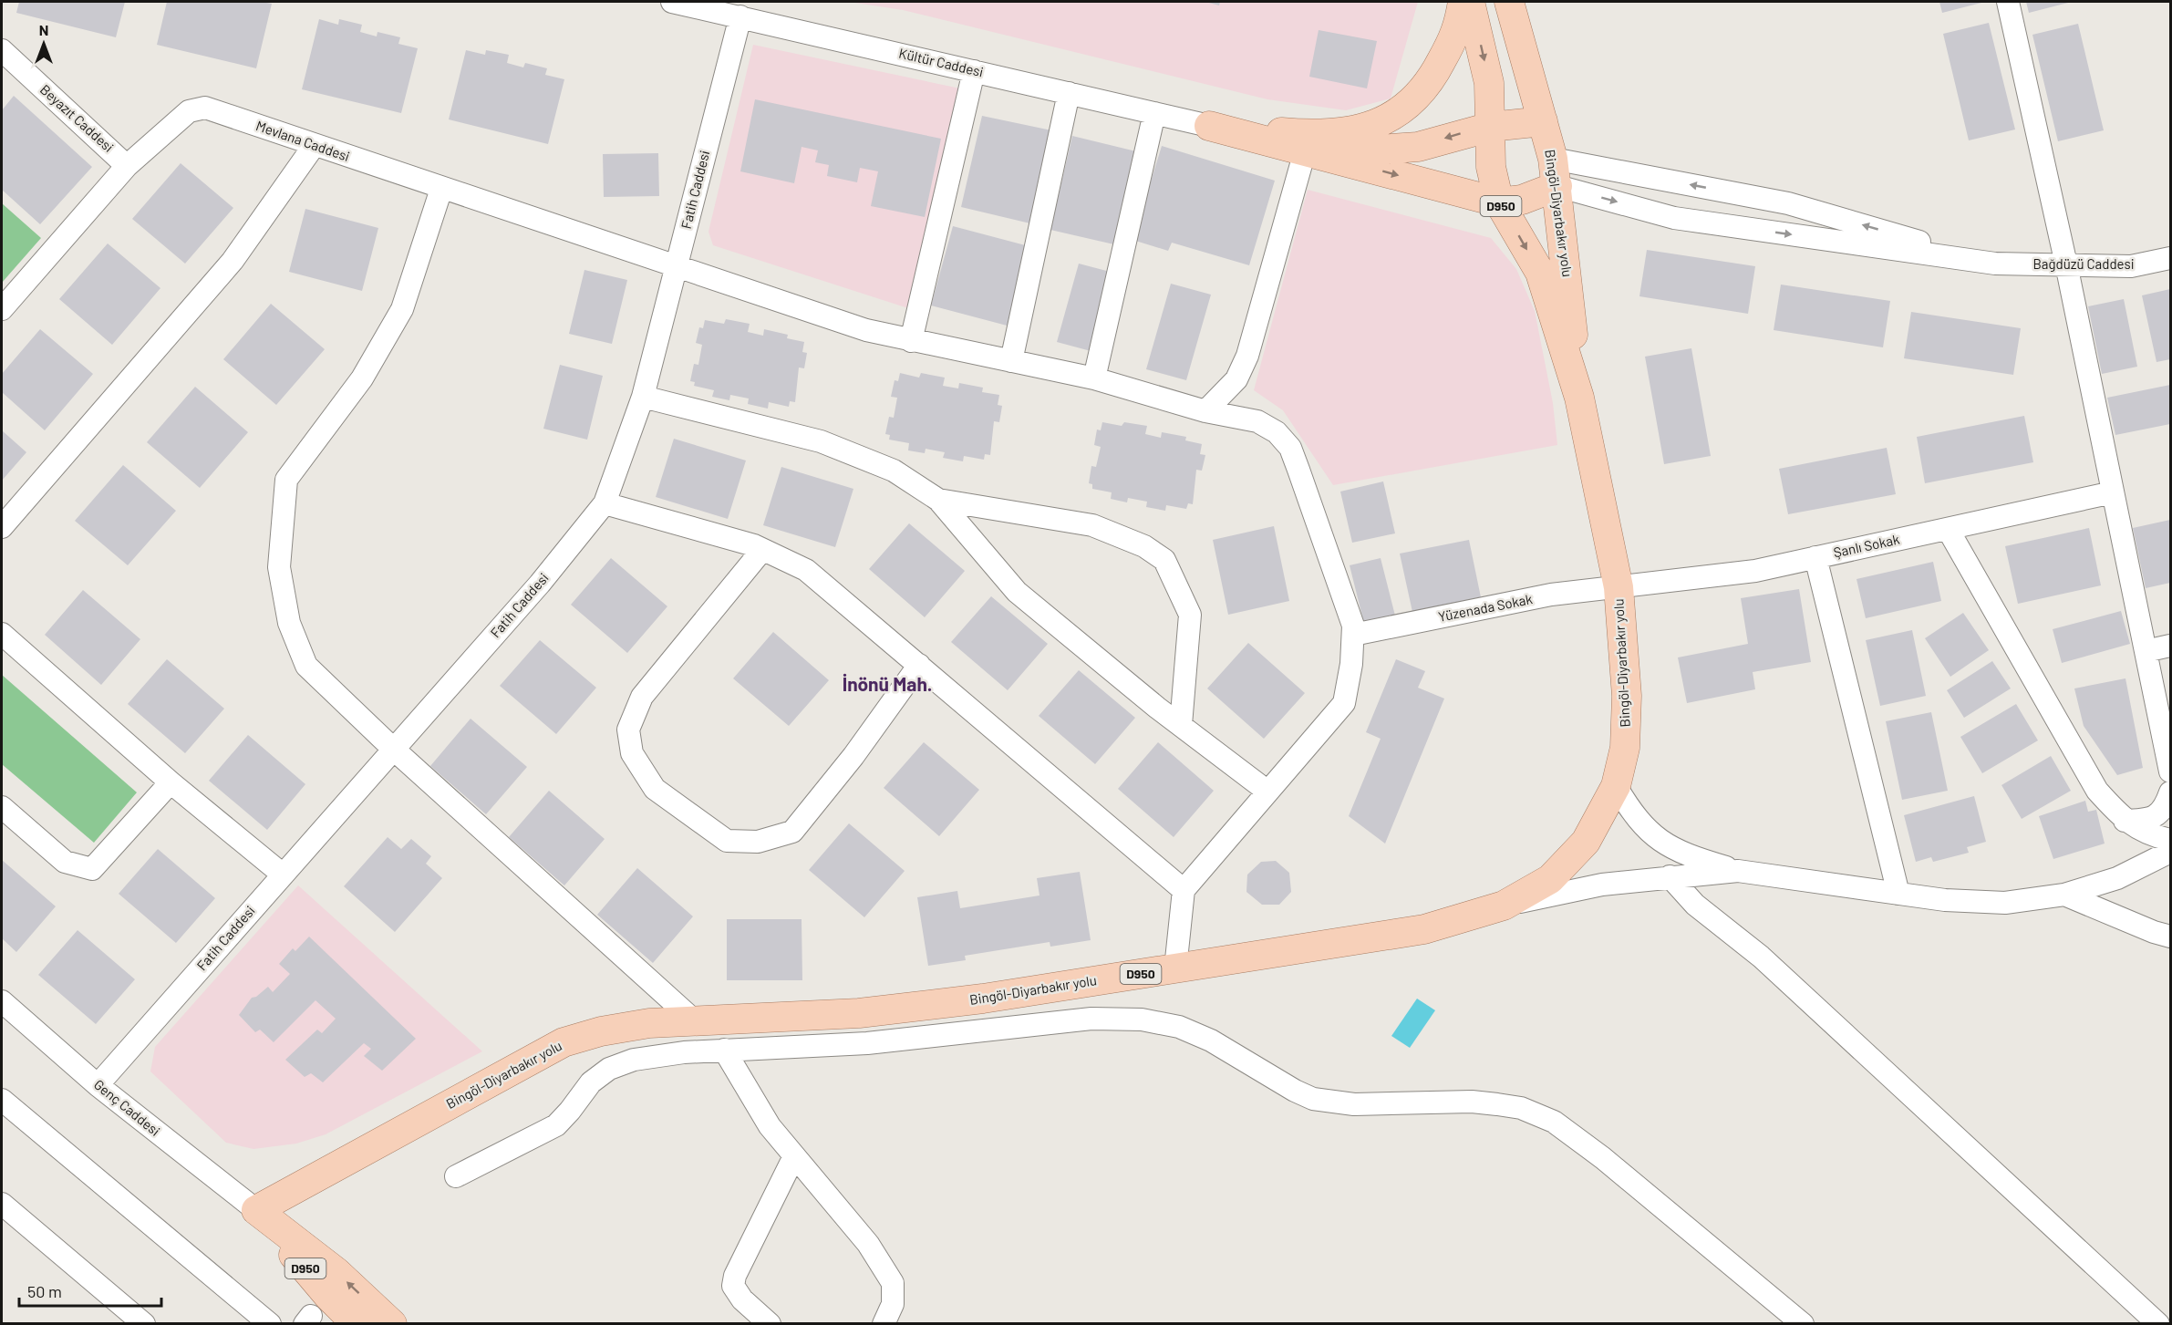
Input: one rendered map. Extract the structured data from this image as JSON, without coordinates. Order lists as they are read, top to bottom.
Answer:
{
  "streets": {
    "main road": ["D950", "Bingöl-Diyarbakır yolu"],
    "street": [
      "Kültür Caddesi",
      "Beyazıt Caddesi",
      "Mevlana Caddesi",
      "Fatih Caddesi",
      "Bağdüzü Caddesi",
      "Şanlı Sokak",
      "Yüzenada Sokak",
      "Genç Caddesi"
    ]
  },
  "crossings": [
    ["Kültür Caddesi", "Fatih Caddesi"],
    ["Beyazıt Caddesi", "Mevlana Caddesi"],
    ["Mevlana Caddesi", "Fatih Caddesi"],
    ["Mevlana Caddesi", "Yüzenada Sokak"],
    ["Fatih Caddesi", "Genç Caddesi"],
    ["D950", "Bingöl-Diyarbakır yolu"],
    ["D950", "Genç Caddesi"],
    ["Bingöl-Diyarbakır yolu", "Şanlı Sokak"],
    ["Bingöl-Diyarbakır yolu", "Yüzenada Sokak"],
    ["Bingöl-Diyarbakır yolu", "Genç Caddesi"],
    ["Şanlı Sokak", "Yüzenada Sokak"]
  ],
  "districts": ["İnönü Mah."],
  "scale_bar": "50 m",
  "north": "top"
}
